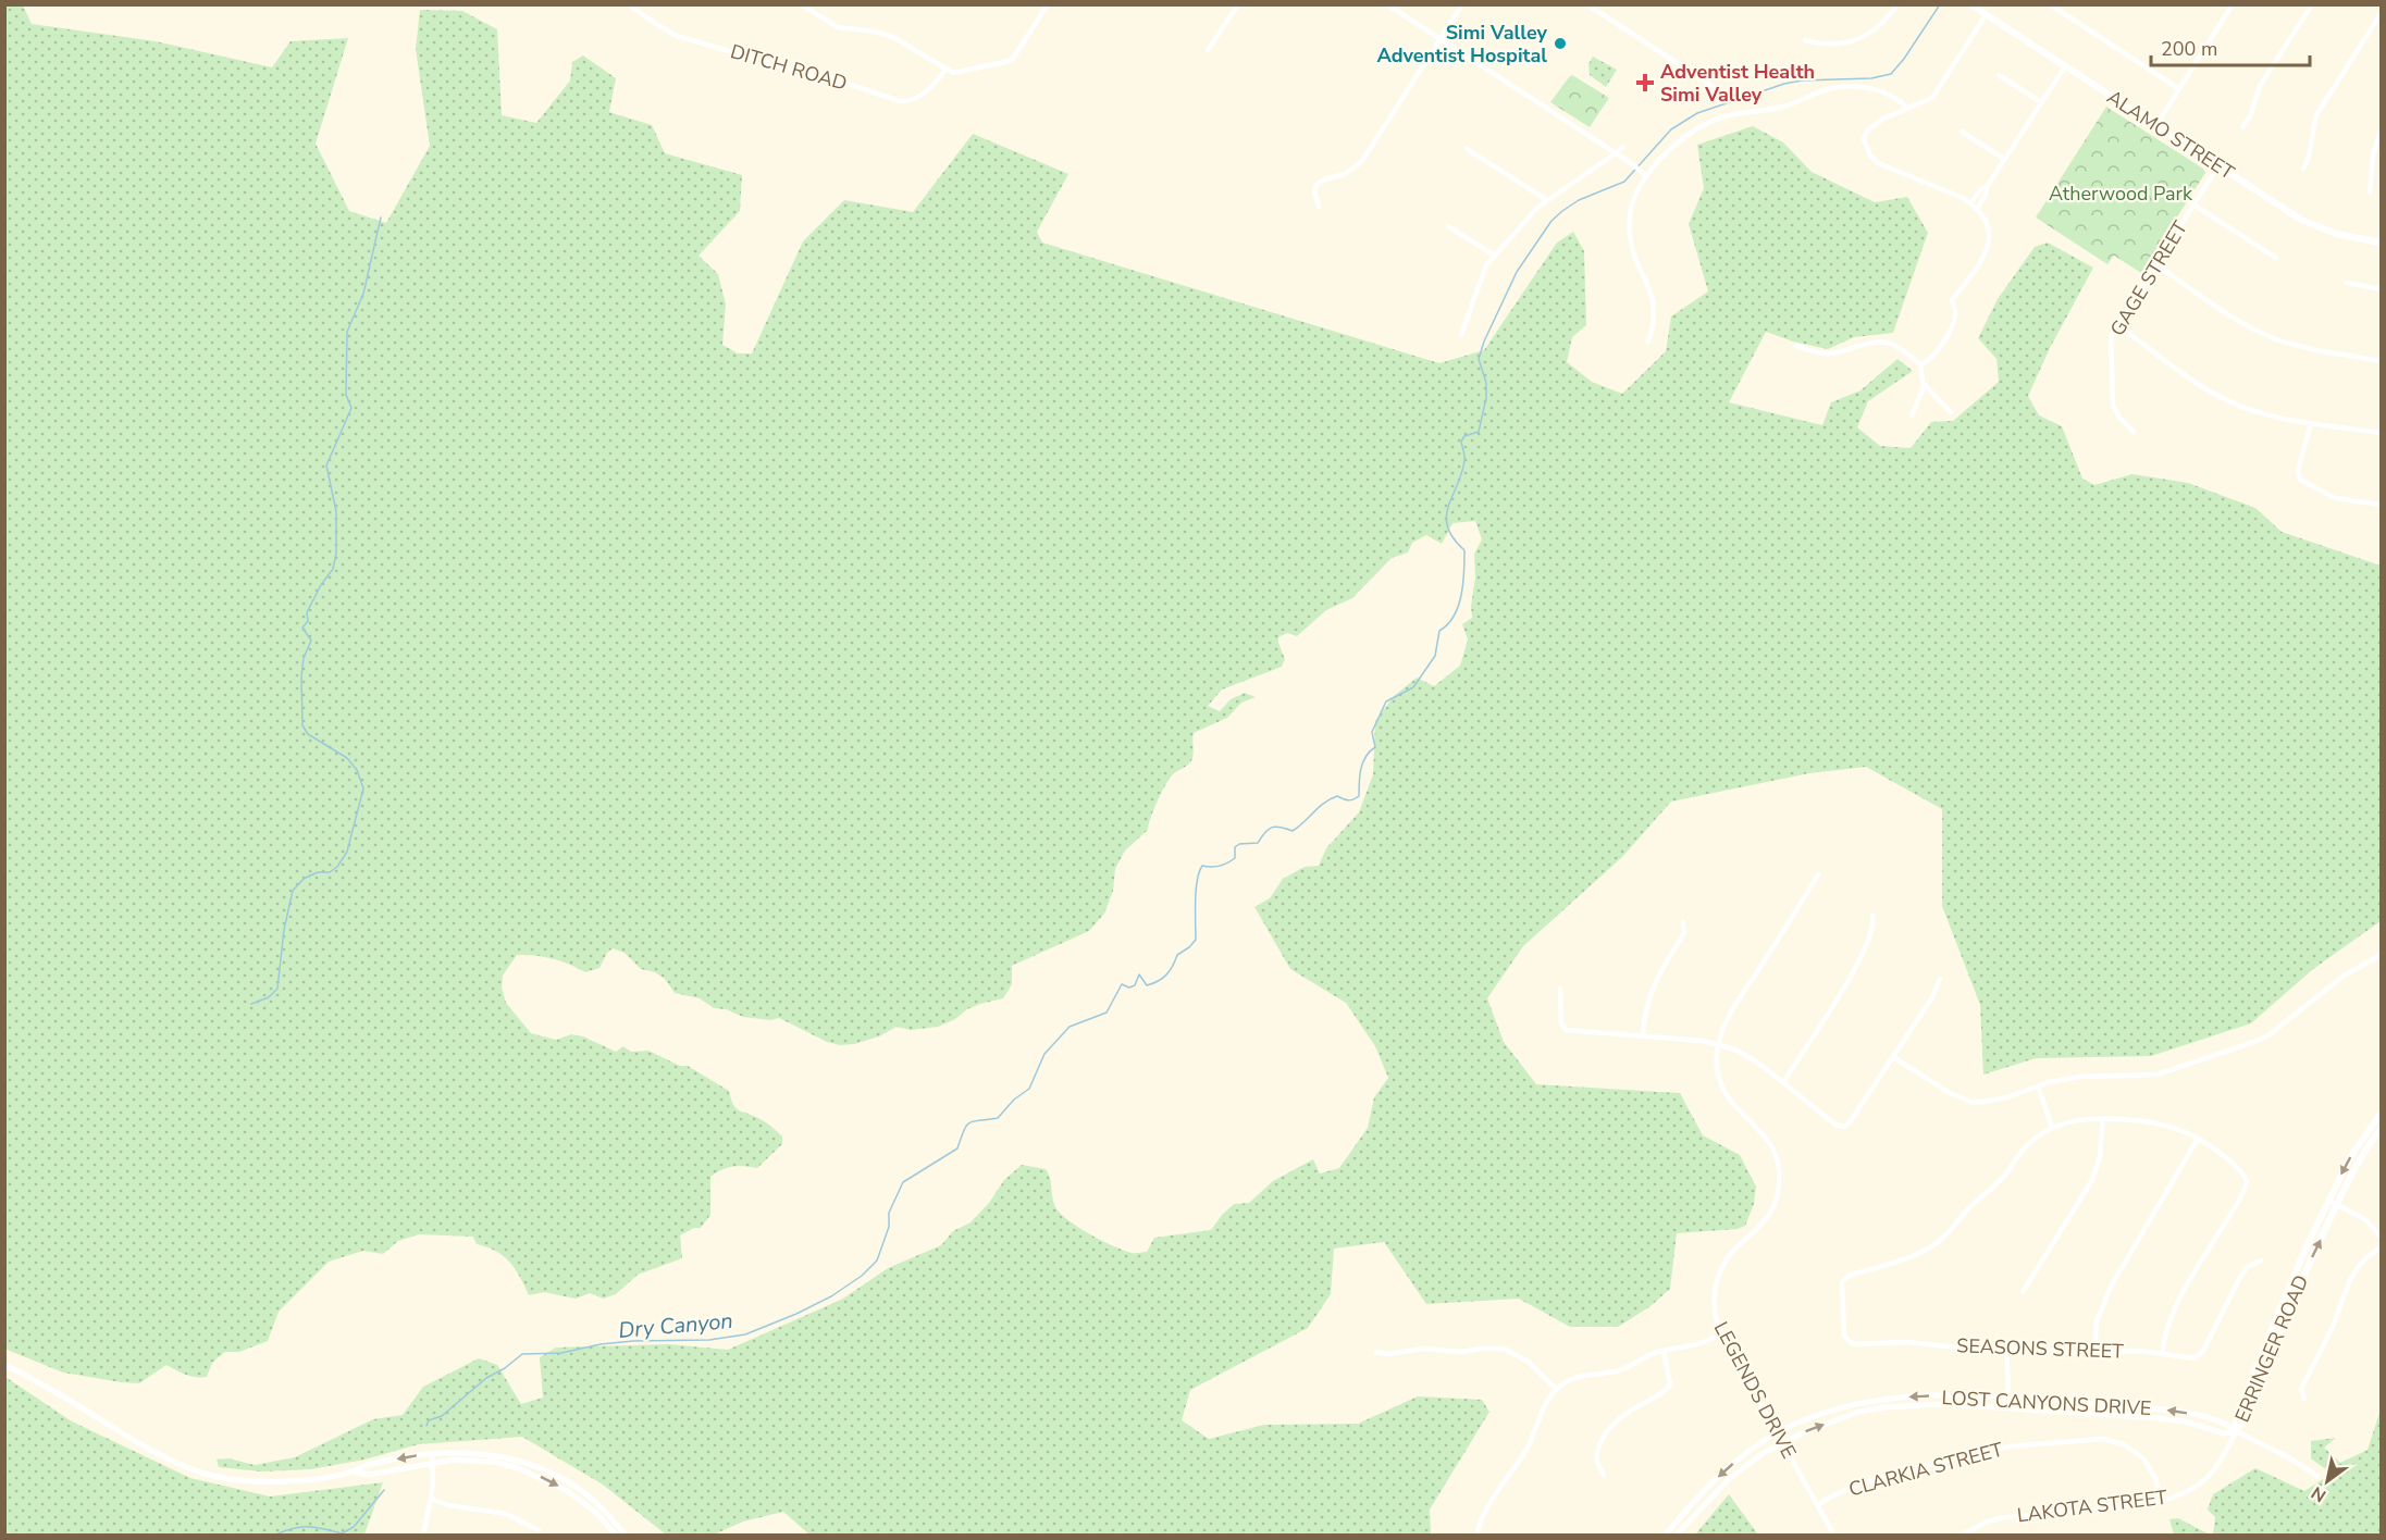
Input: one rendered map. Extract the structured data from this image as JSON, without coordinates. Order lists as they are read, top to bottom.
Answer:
{
  "streets": {
    "main road": ["ALAMO STREET", "ERRINGER ROAD"],
    "street": [
      "DITCH ROAD",
      "GAGE STREET",
      "SEASONS STREET",
      "LEGENDS DRIVE",
      "LOST CANYONS DRIVE",
      "CLARKIA STREET",
      "LAKOTA STREET"
    ]
  },
  "crossings": [
    ["ALAMO STREET", "GAGE STREET"],
    ["ERRINGER ROAD", "LOST CANYONS DRIVE"],
    ["ERRINGER ROAD", "LAKOTA STREET"],
    ["LEGENDS DRIVE", "LOST CANYONS DRIVE"],
    ["LEGENDS DRIVE", "CLARKIA STREET"],
    ["LOST CANYONS DRIVE", "LAKOTA STREET"],
    ["CLARKIA STREET", "LAKOTA STREET"]
  ],
  "water": ["Dry Canyon"],
  "parks": ["Atherwood Park"],
  "places": {
    "other": ["Simi Valley Adventist Hospital"],
    "health": ["Adventist Health Simi Valley"]
  },
  "scale_bar": "200 m",
  "north": "bottom left"
}
